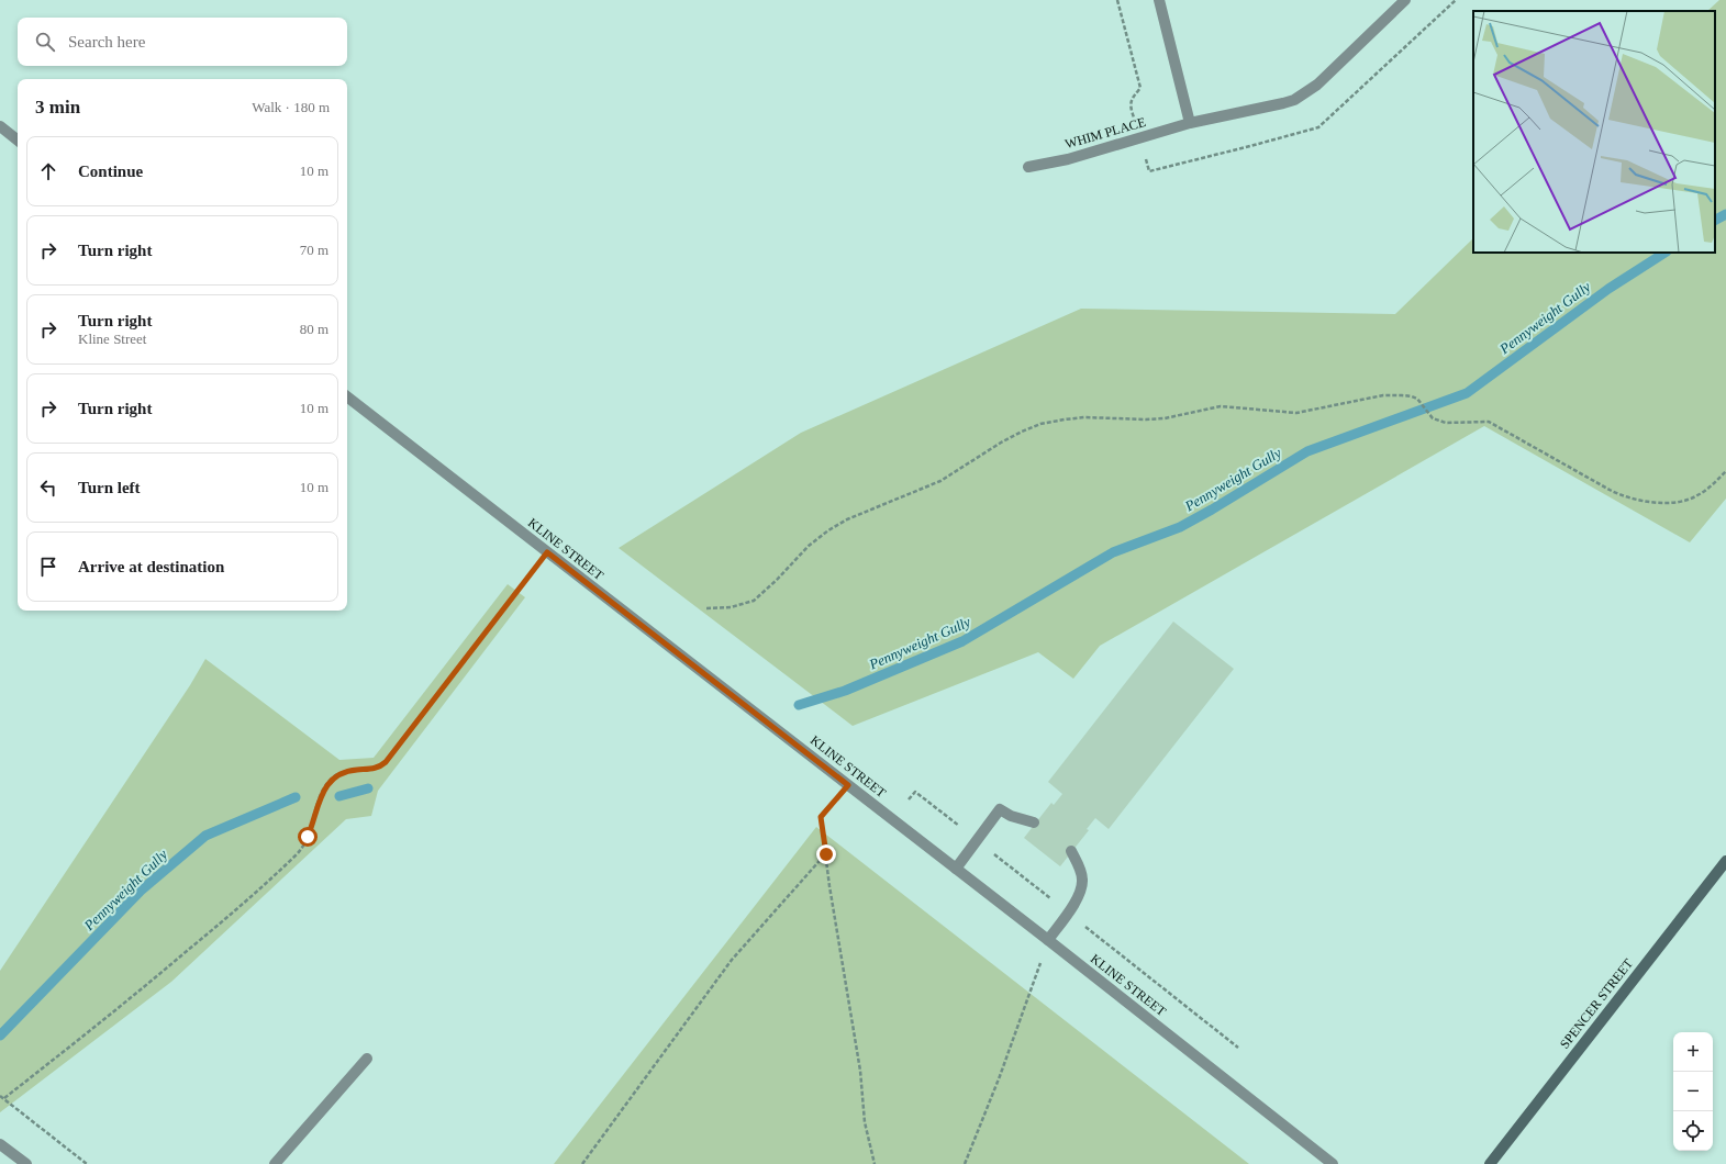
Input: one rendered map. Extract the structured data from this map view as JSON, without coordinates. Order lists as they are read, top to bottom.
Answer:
{
  "streets": {
    "street": ["WHIM PLACE", "KLINE STREET", "SPENCER STREET"]
  },
  "water": ["Pennyweight Gully"],
  "page": {
    "search": "Search here",
    "heading": ["3 min", "Walk · 180 m"],
    "list": [
      ["Continue", "10 m"],
      ["Turn right", "70 m"],
      ["Turn right", "Kline Street", "80 m"],
      ["Turn right", "10 m"],
      ["Turn left", "10 m"],
      "Arrive at destination"
    ],
    "map_buttons": ["+", "−"]
  }
}
